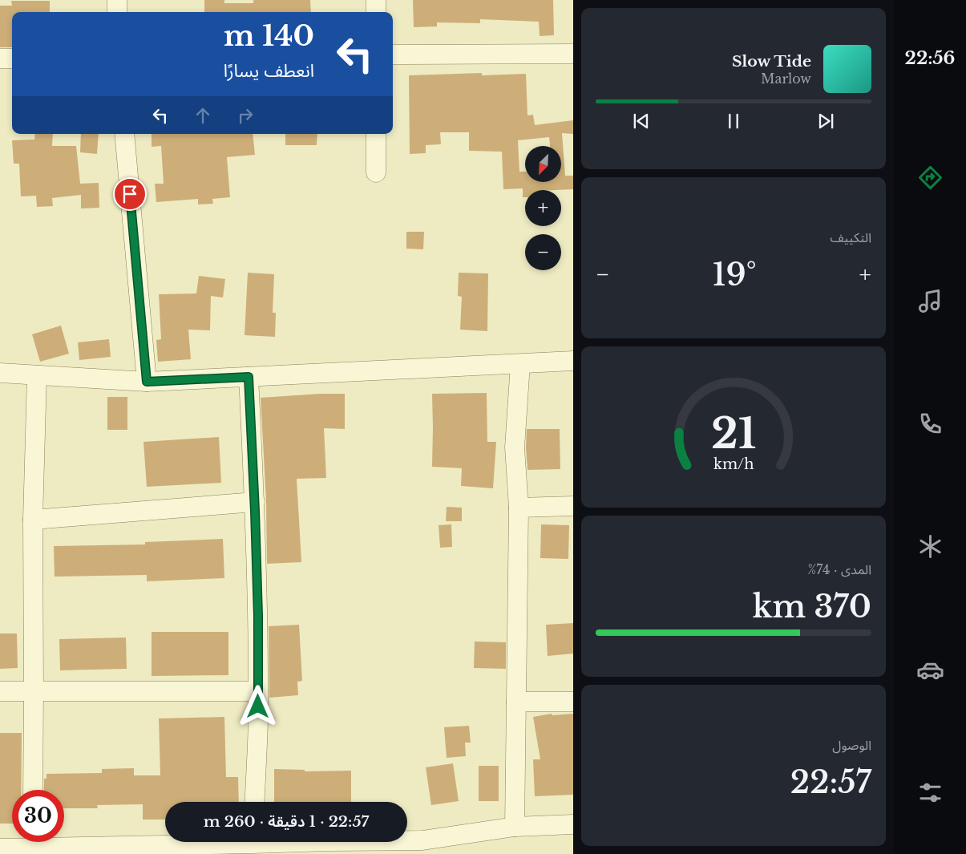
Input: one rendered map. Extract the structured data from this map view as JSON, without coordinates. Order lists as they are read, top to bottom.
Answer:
{
  "north": "bottom left",
  "page": {
    "tabs": "22:56",
    "turn": ["140 m", "انعطف يسارًا"],
    "song": ["Slow Tide", "Marlow"],
    "map_buttons": ["+", "−"],
    "tile": [
      "التكييف",
      ["المدى · 74%", "370 km"],
      ["الوصول", "22:57"]
    ],
    "heat": ["−", "19°", "+"],
    "limit": "30",
    "trip": "22:57 · 1 دقيقة · 260 m",
    "gauge": ["21", "km/h"]
  }
}
